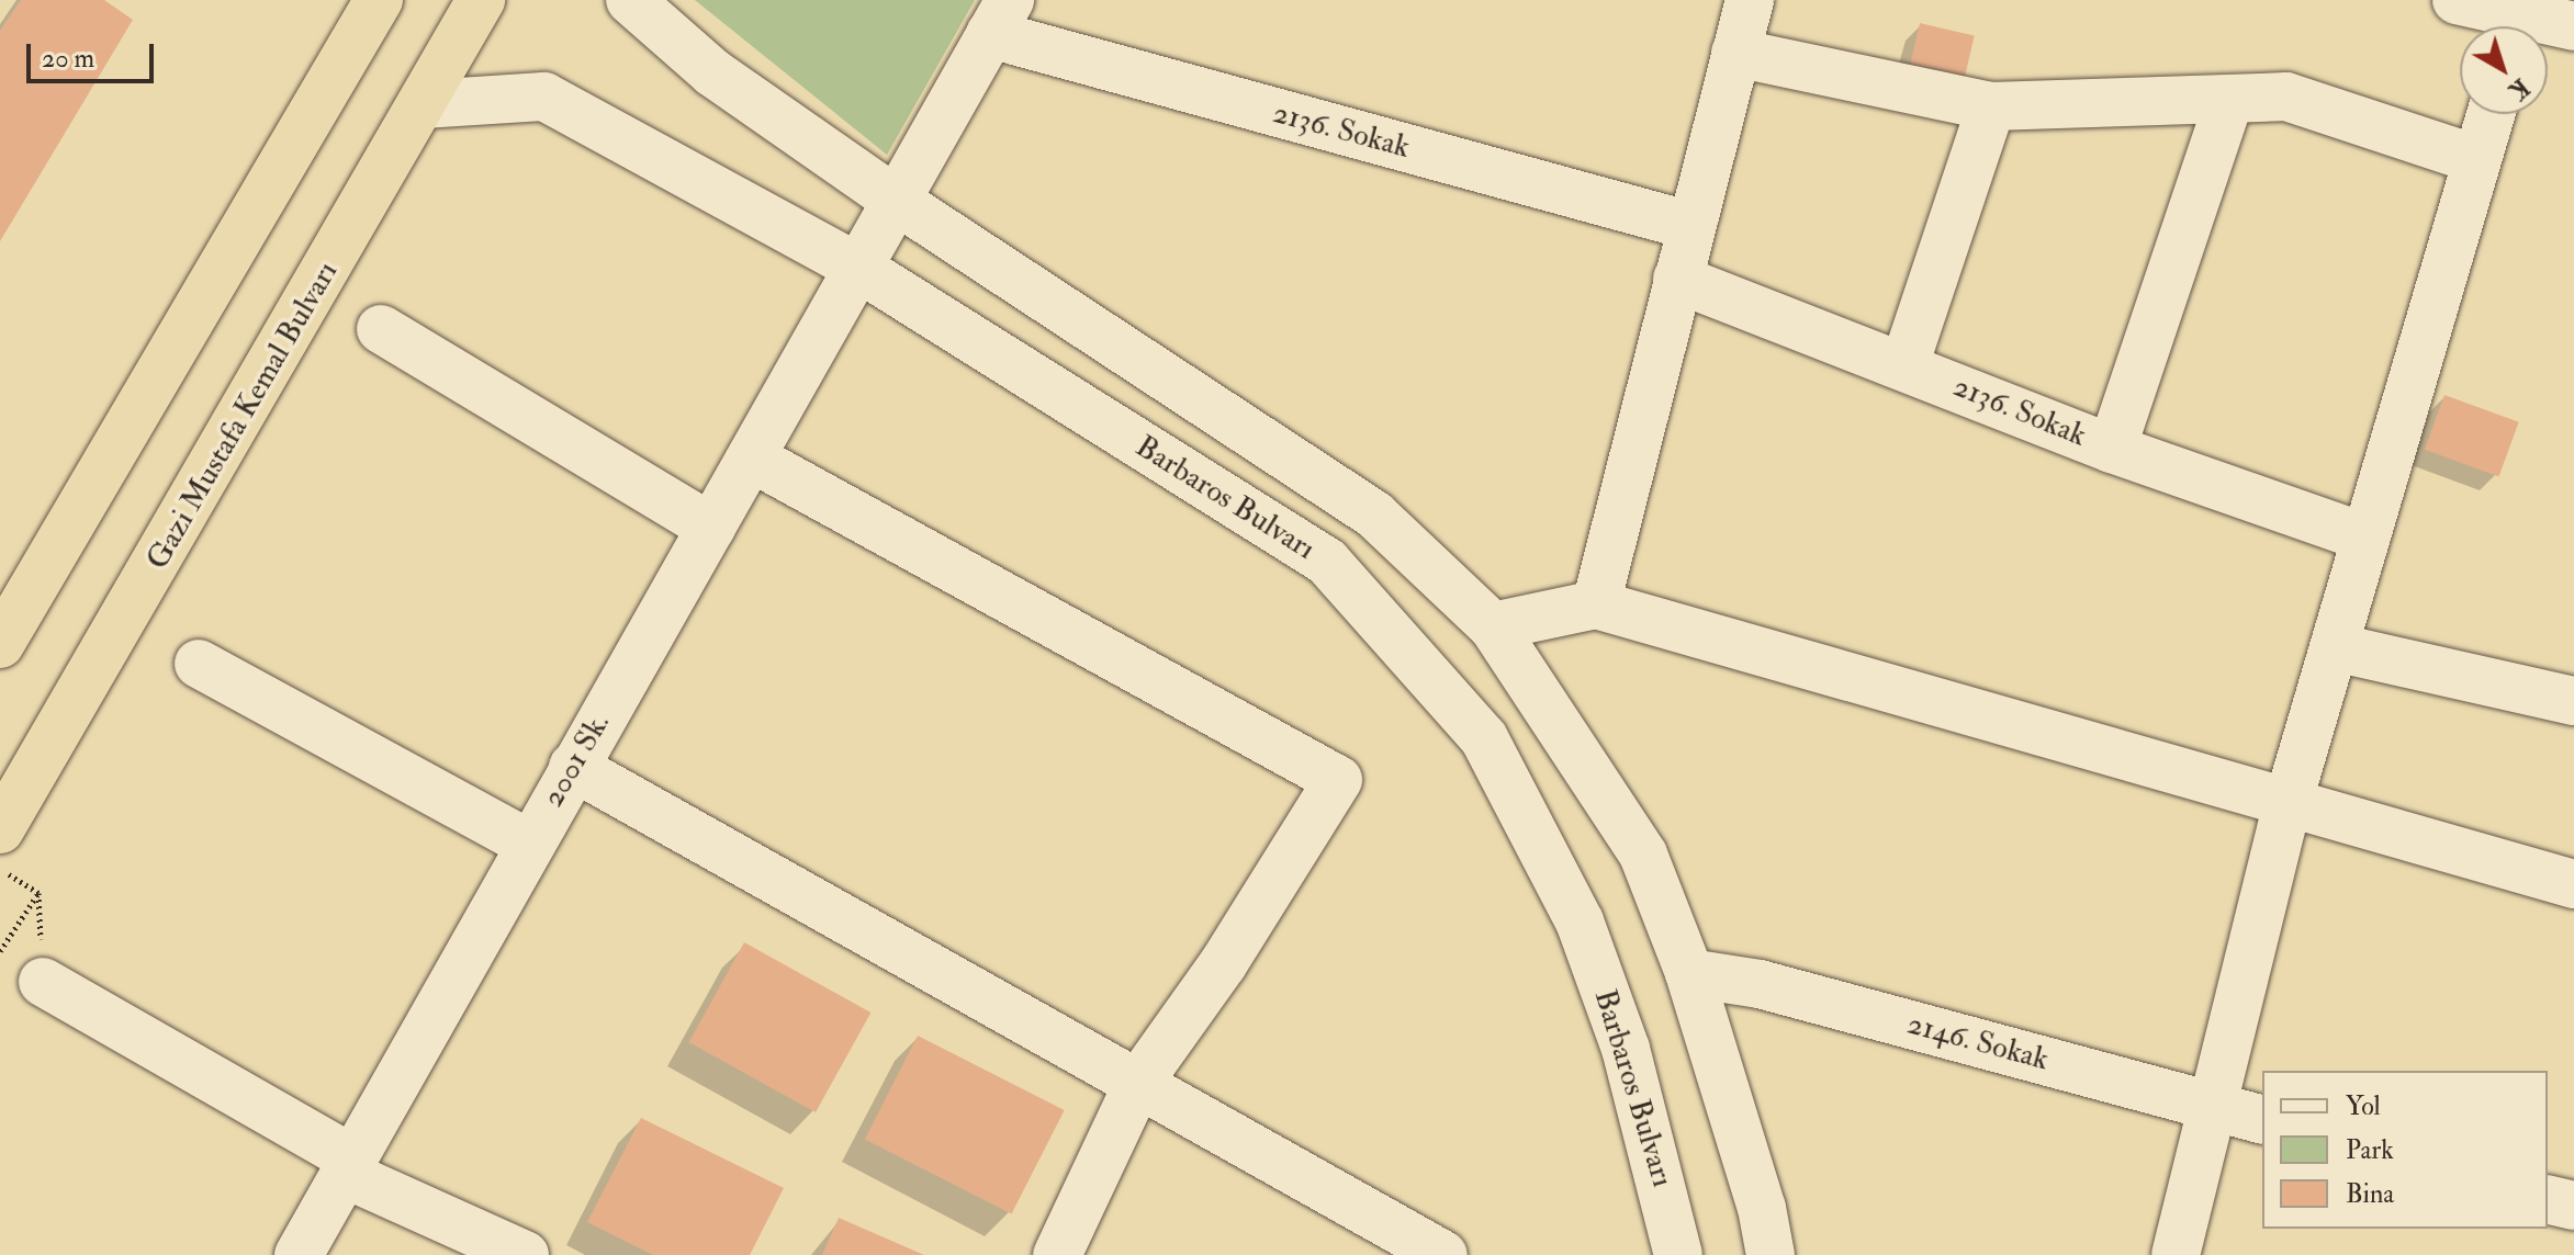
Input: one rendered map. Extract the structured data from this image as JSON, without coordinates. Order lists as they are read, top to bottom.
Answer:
{
  "streets": {
    "highway": ["Gazi Mustafa Kemal Bulvarı"],
    "street": [
      "2136. Sokak",
      "Barbaros Bulvarı",
      "2001 Sk.",
      "2146. Sokak"
    ]
  },
  "crossings": [
    ["2136. Sokak", "2001 Sk."],
    ["Gazi Mustafa Kemal Bulvarı", "Barbaros Bulvarı"],
    ["Barbaros Bulvarı", "2001 Sk."]
  ],
  "legend": ["Yol", "Park", "Bina"],
  "scale_bar": "20 m",
  "north": "bottom right"
}
